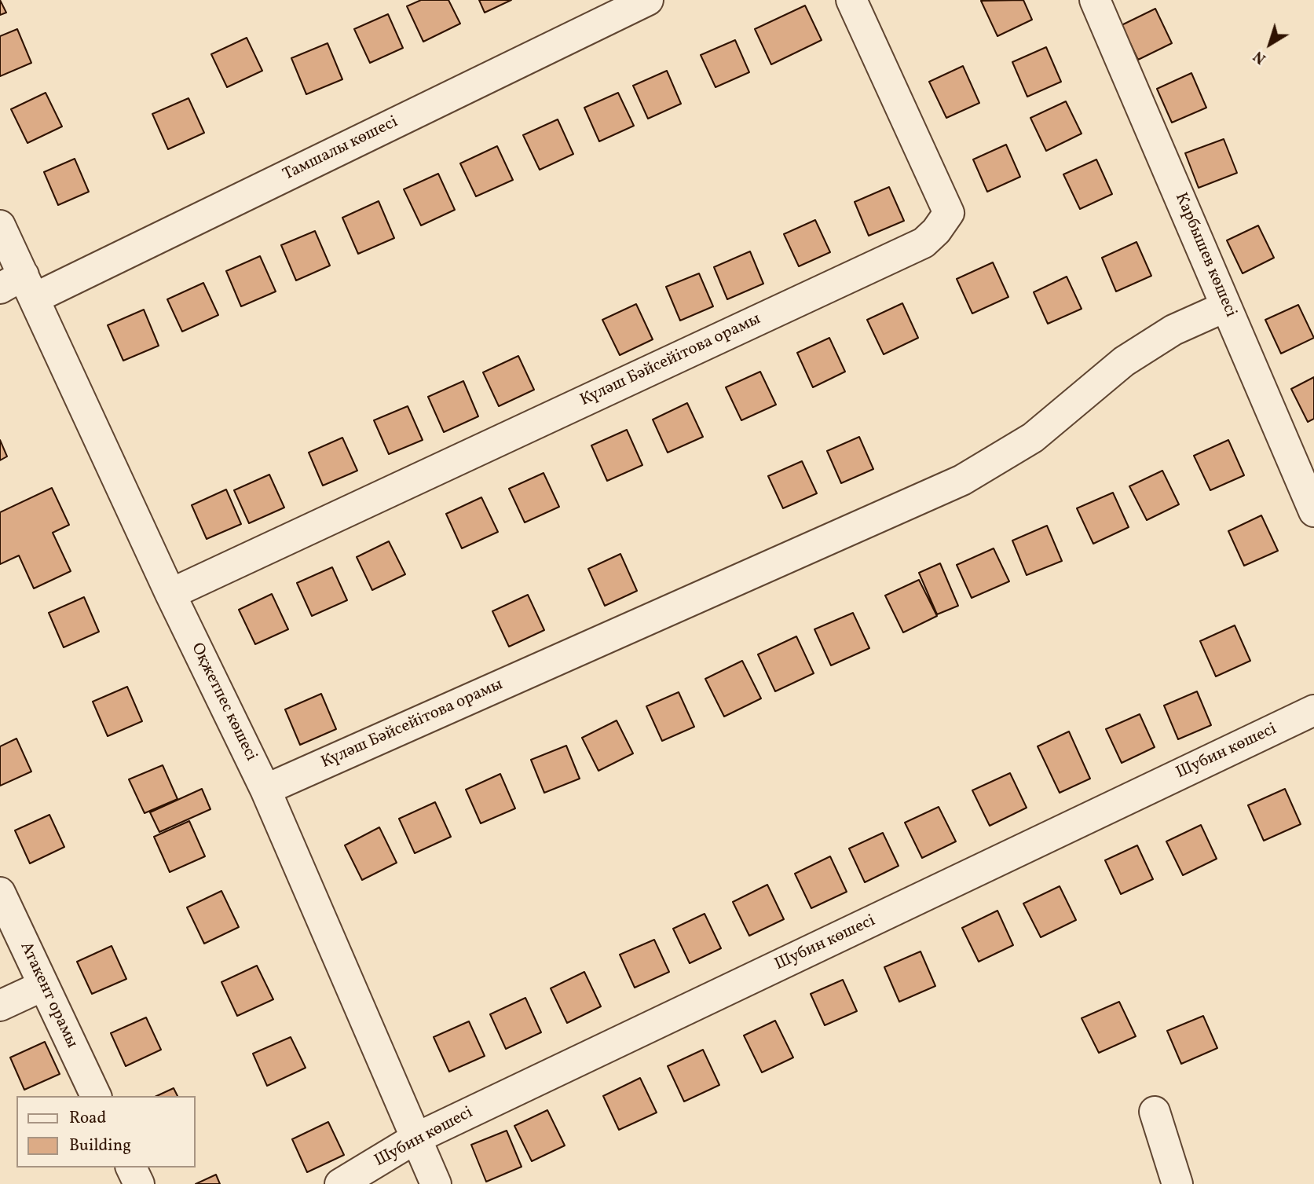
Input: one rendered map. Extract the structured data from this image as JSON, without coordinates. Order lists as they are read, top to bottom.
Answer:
{
  "streets": {
    "street": [
      "Тамшалы көшесі",
      "Карбышев көшесі",
      "Күләш Бәйсейітова орамы",
      "Оқжетпес көшесі",
      "Шубин көшесі",
      "Атакент орамы"
    ]
  },
  "crossings": [
    ["Тамшалы көшесі", "Оқжетпес көшесі"],
    ["Карбышев көшесі", "Күләш Бәйсейітова орамы"],
    ["Күләш Бәйсейітова орамы", "Оқжетпес көшесі"],
    ["Оқжетпес көшесі", "Шубин көшесі"]
  ],
  "legend": ["Road", "Building"],
  "north": "bottom left"
}
